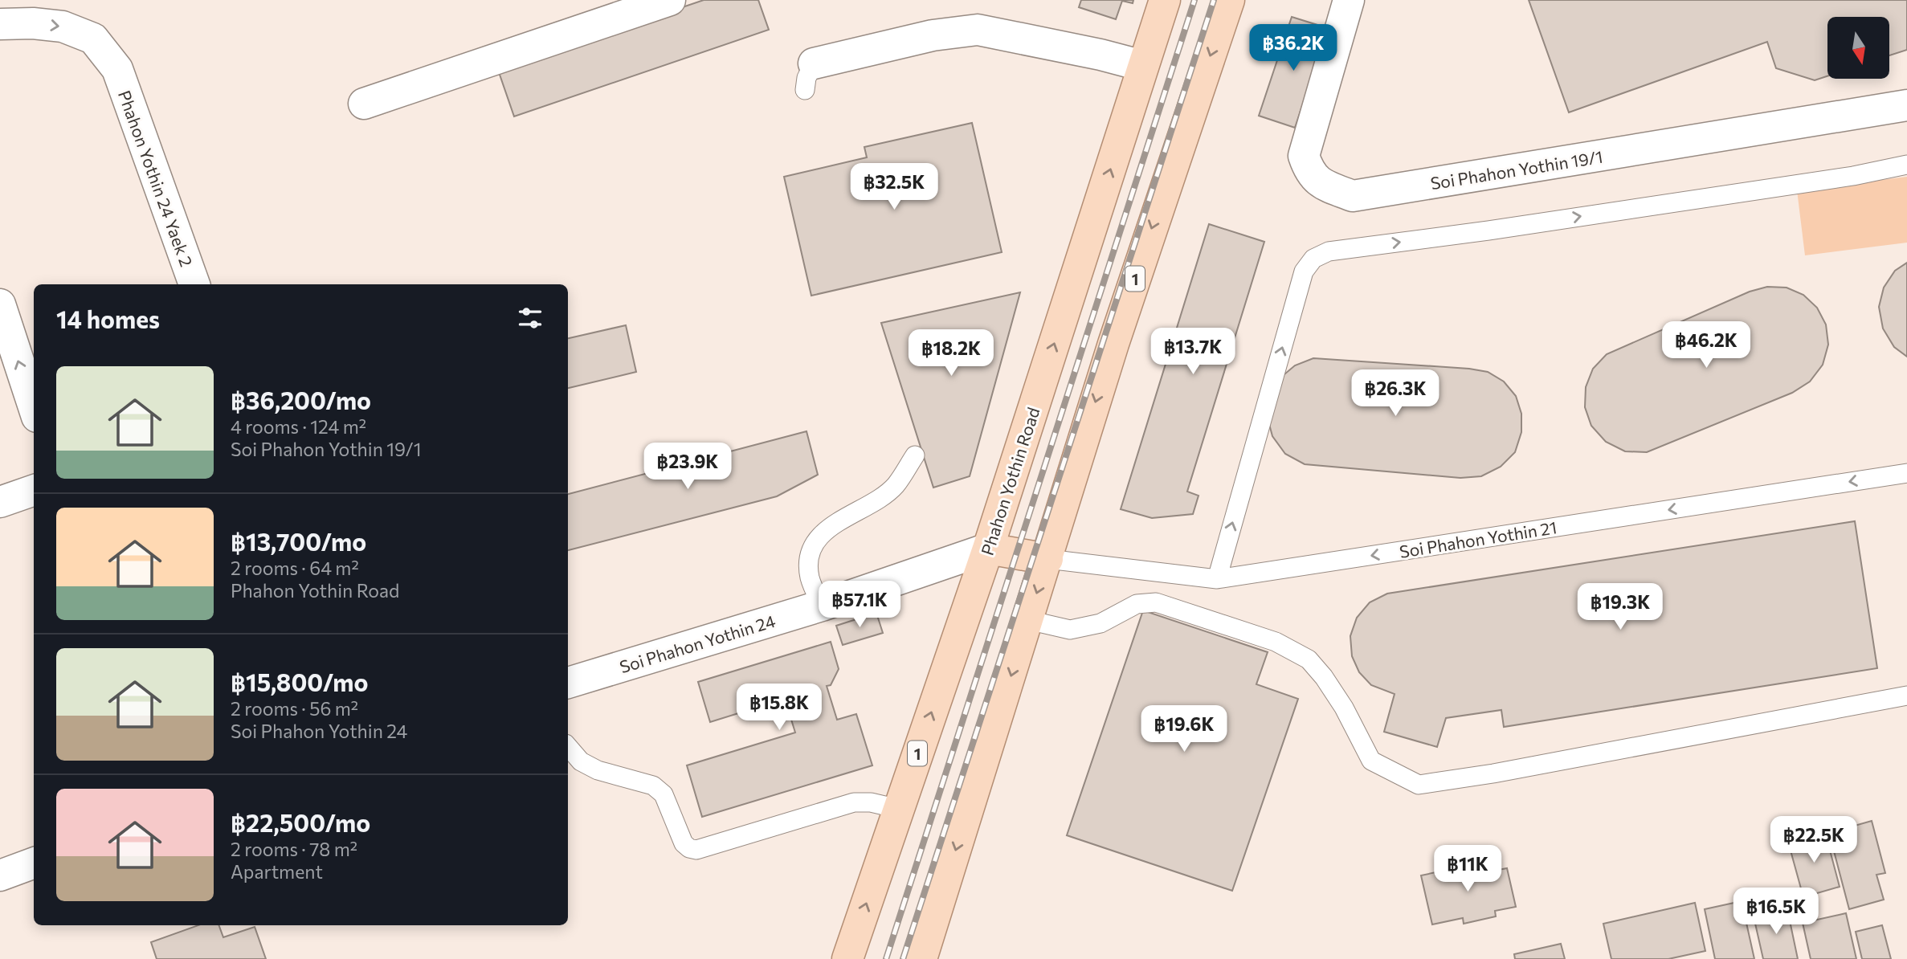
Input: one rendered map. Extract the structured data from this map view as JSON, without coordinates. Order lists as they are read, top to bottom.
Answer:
{
  "streets": {
    "main road": ["1", "Phahon Yothin Road"],
    "street": ["Soi Phahon Yothin 19/1", "Phahon Yothin 24 Yaek 2", "Soi Phahon Yothin 24"],
    "lane": ["Soi Phahon Yothin 21"]
  },
  "crossings": [
    ["1", "Soi Phahon Yothin 21"],
    ["Phahon Yothin Road", "Soi Phahon Yothin 24"]
  ],
  "one_way": ["Phahon Yothin 24 Yaek 2", "Soi Phahon Yothin 21"],
  "north": "bottom",
  "page": {
    "price": [
      "฿36.2K",
      "฿32.5K",
      "฿46.2K",
      "฿13.7K",
      "฿18.2K",
      "฿26.3K",
      "฿23.9K",
      "฿57.1K",
      "฿19.3K",
      "฿15.8K",
      "฿19.6K",
      "฿22.5K",
      "฿11K",
      "฿16.5K"
    ],
    "heading": "14 homes",
    "list": [
      {
        "name": "฿36,200/mo",
        "note": "4 rooms · 124 m² · Soi Phahon Yothin 19/1"
      },
      {
        "name": "฿13,700/mo",
        "note": "2 rooms · 64 m² · Phahon Yothin Road"
      },
      {
        "name": "฿15,800/mo",
        "note": "2 rooms · 56 m² · Soi Phahon Yothin 24"
      },
      {
        "name": "฿22,500/mo",
        "note": "2 rooms · 78 m² · Apartment"
      }
    ]
  }
}
